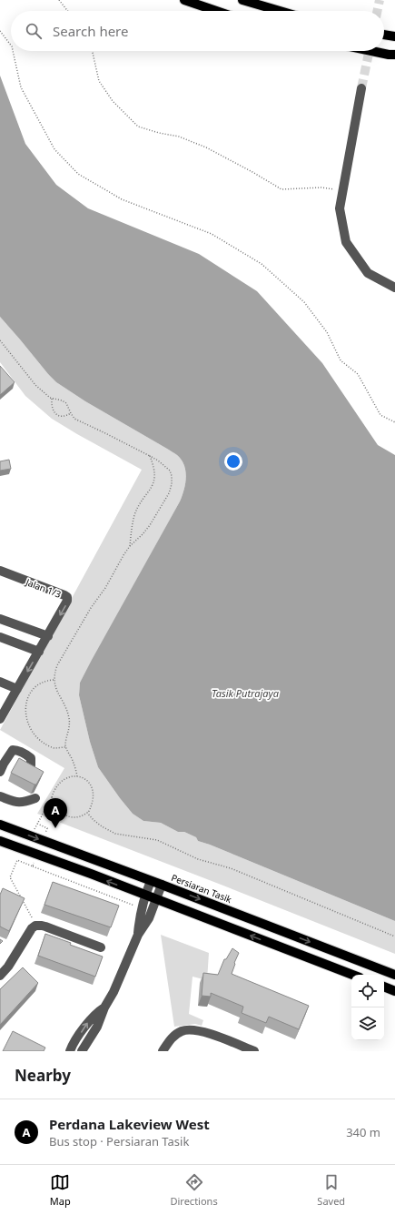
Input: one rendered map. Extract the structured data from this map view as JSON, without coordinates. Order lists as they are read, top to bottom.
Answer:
{
  "streets": {
    "main road": ["Persiaran Tasik"],
    "street": ["Jalan 1/3"]
  },
  "water": ["Tasik Putrajaya"],
  "page": {
    "search": "Search here",
    "pins": "A",
    "heading": "Nearby",
    "list": [
      {
        "mark": "A",
        "name": "Perdana Lakeview West",
        "note": "Bus stop · Persiaran Tasik",
        "value": "340 m"
      }
    ],
    "nav": ["Map", "Directions", "Saved"]
  }
}
